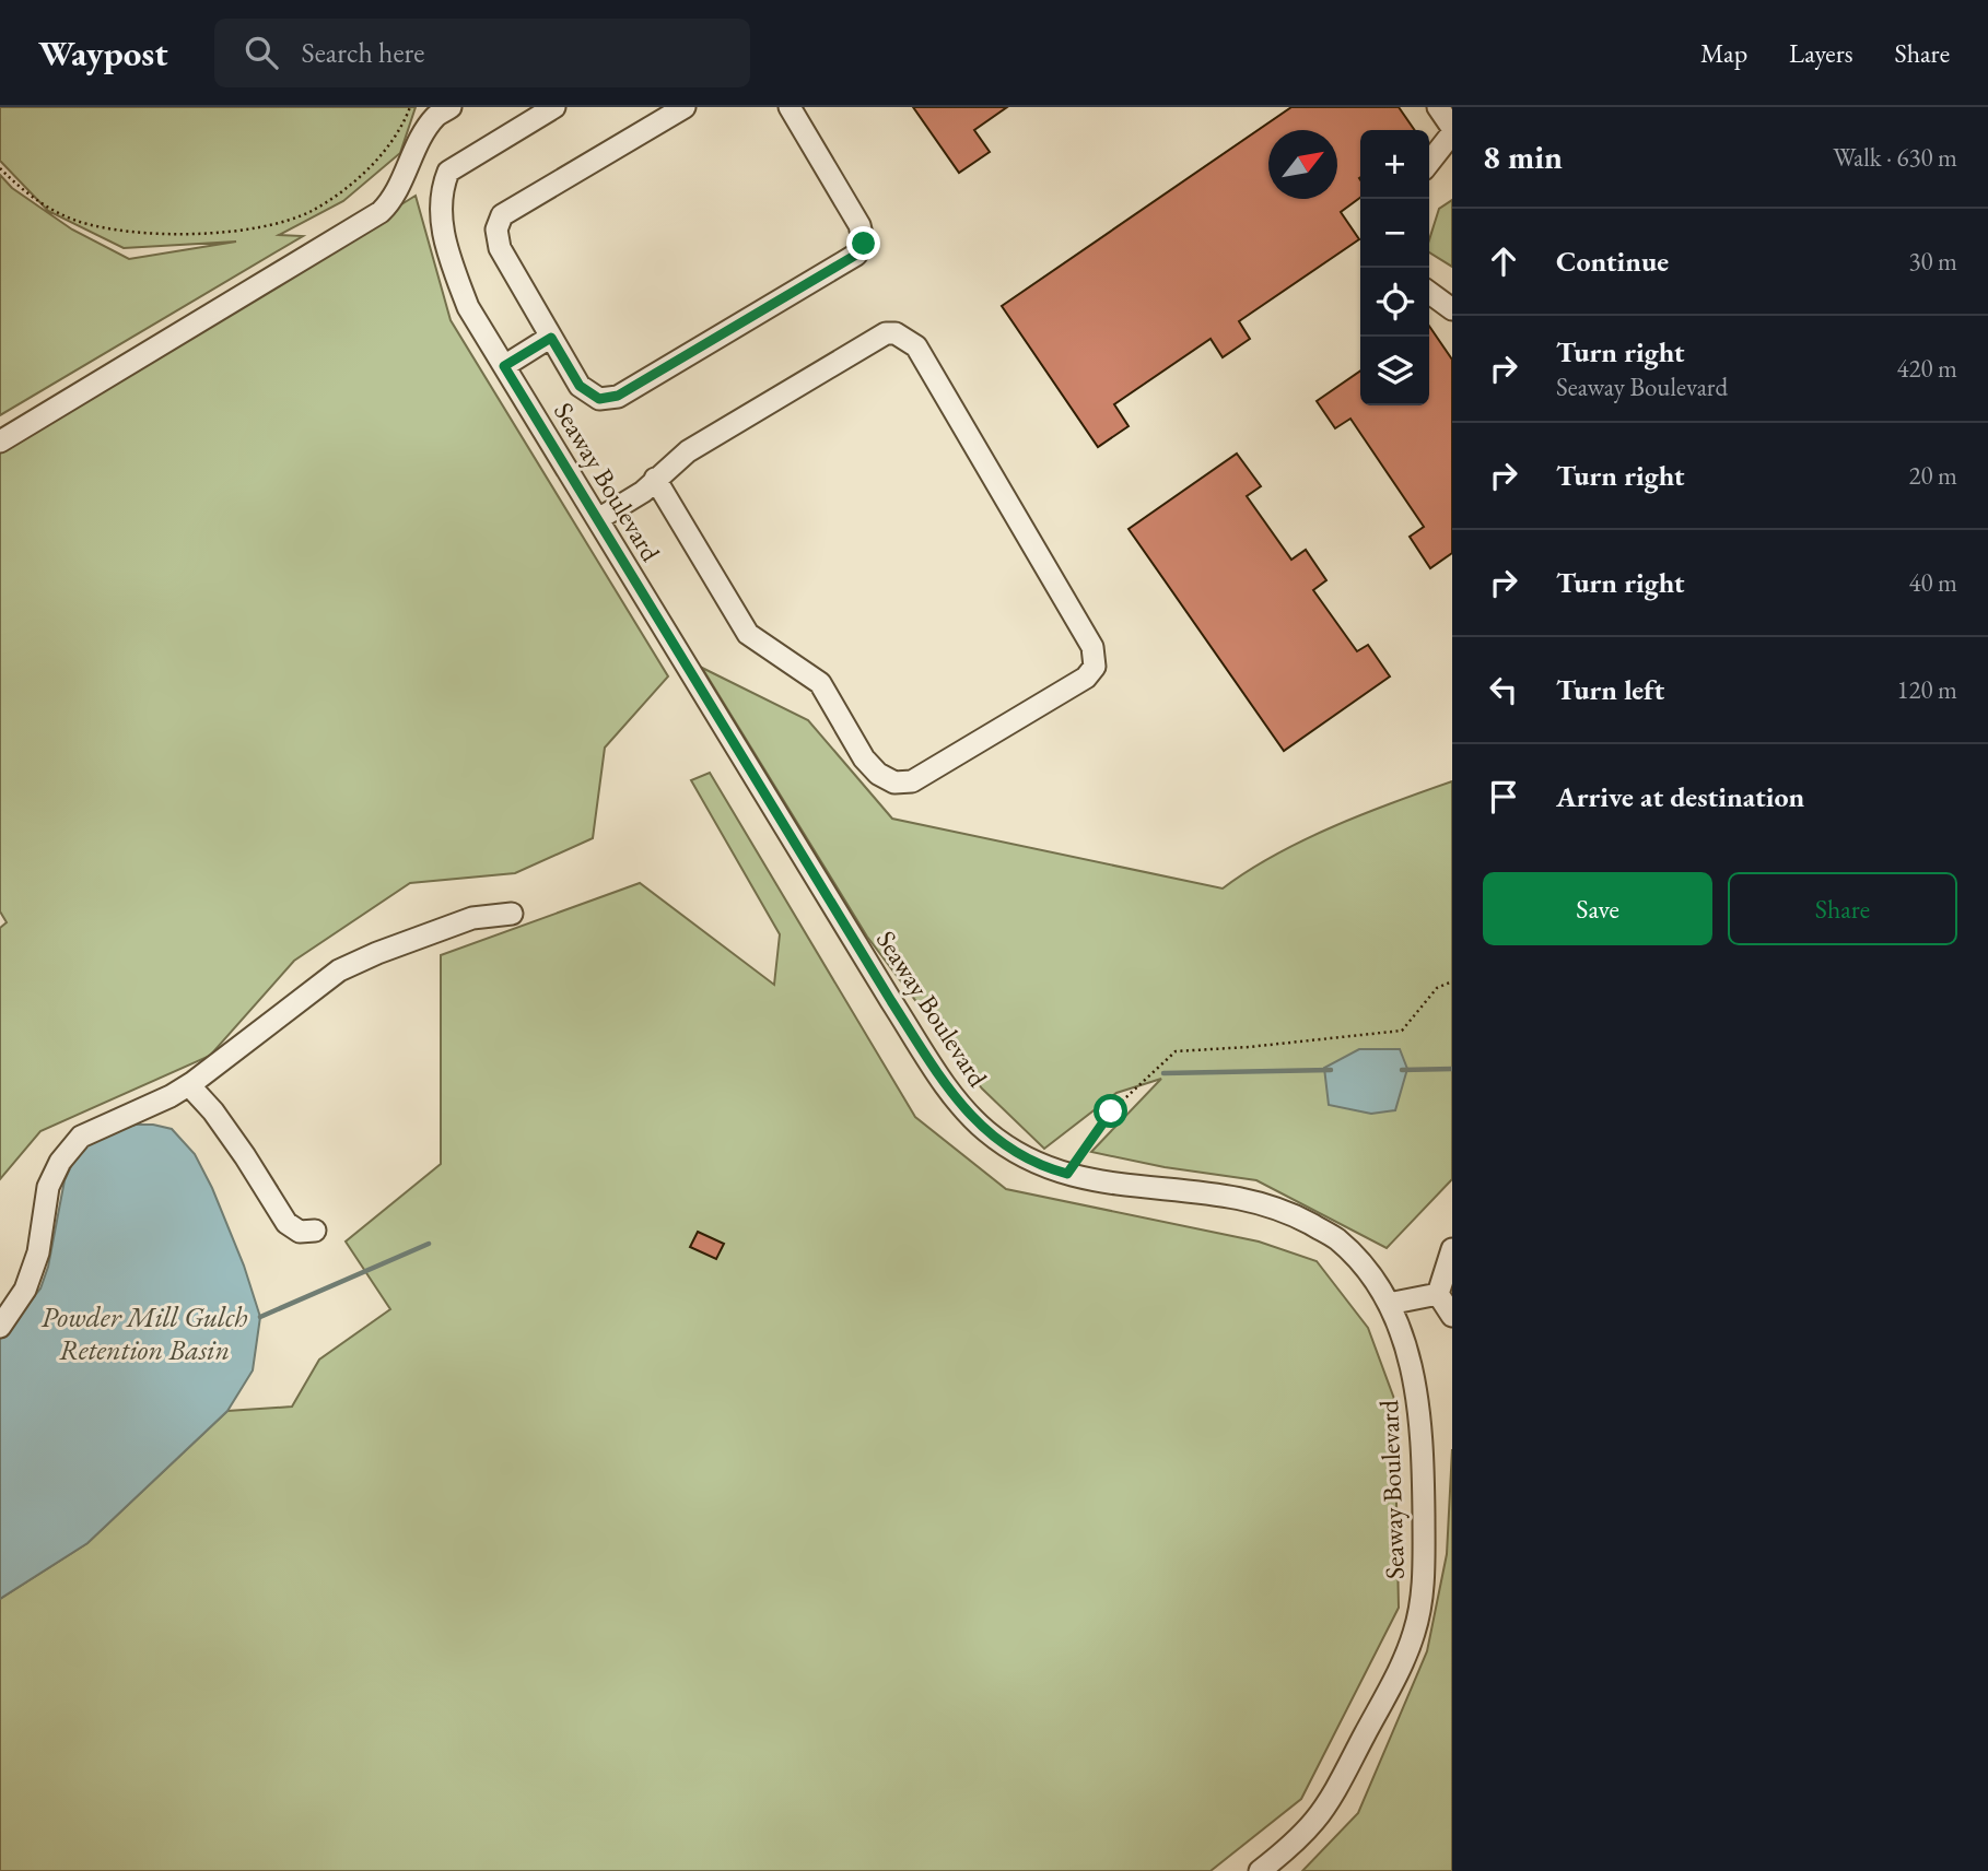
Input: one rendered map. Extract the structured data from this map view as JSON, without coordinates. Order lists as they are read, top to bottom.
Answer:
{
  "streets": {
    "street": ["Seaway Boulevard"]
  },
  "water": ["Powder Mill Gulch Retention Basin"],
  "north": "top right",
  "page": {
    "header": "Waypost",
    "search": "Search here",
    "nav": ["Map", "Layers", "Share"],
    "heading": ["8 min", "Walk · 630 m"],
    "map_buttons": ["+", "−"],
    "list": [
      ["Continue", "30 m"],
      ["Turn right", "Seaway Boulevard", "420 m"],
      ["Turn right", "20 m"],
      ["Turn right", "40 m"],
      ["Turn left", "120 m"],
      "Arrive at destination"
    ],
    "buttons": ["Save", "Share"]
  }
}
